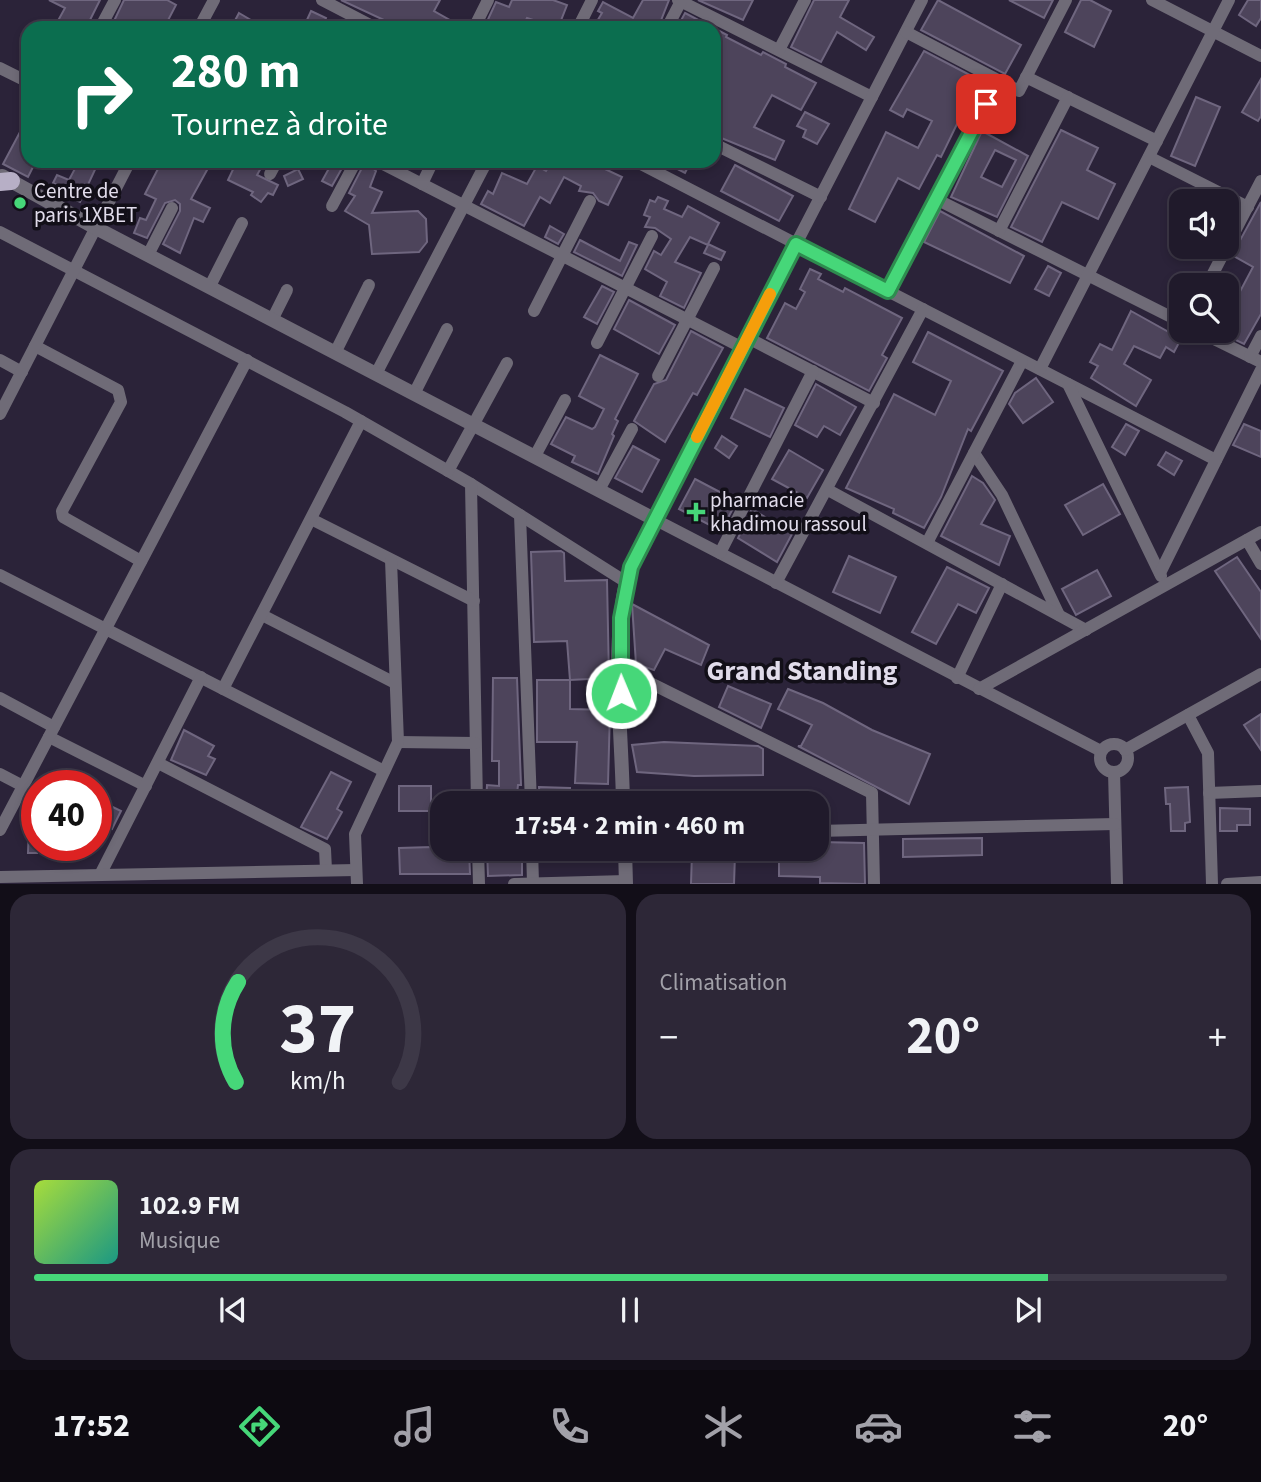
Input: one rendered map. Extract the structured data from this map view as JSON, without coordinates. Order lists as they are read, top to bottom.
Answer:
{
  "districts": ["Grand Standing"],
  "places": {
    "other": ["Centre de paris 1XBET"],
    "health": ["pharmacie khadimou rassoul"]
  },
  "page": {
    "turn": ["280 m", "Tournez à droite"],
    "limit": "40",
    "trip": "17:54 · 2 min · 460 m",
    "tile": "Climatisation",
    "heat": ["−", "20°", "+"],
    "song": ["102.9 FM", "Musique"],
    "tabs": ["17:52", "20°"],
    "gauge": ["37", "km/h"]
  }
}
